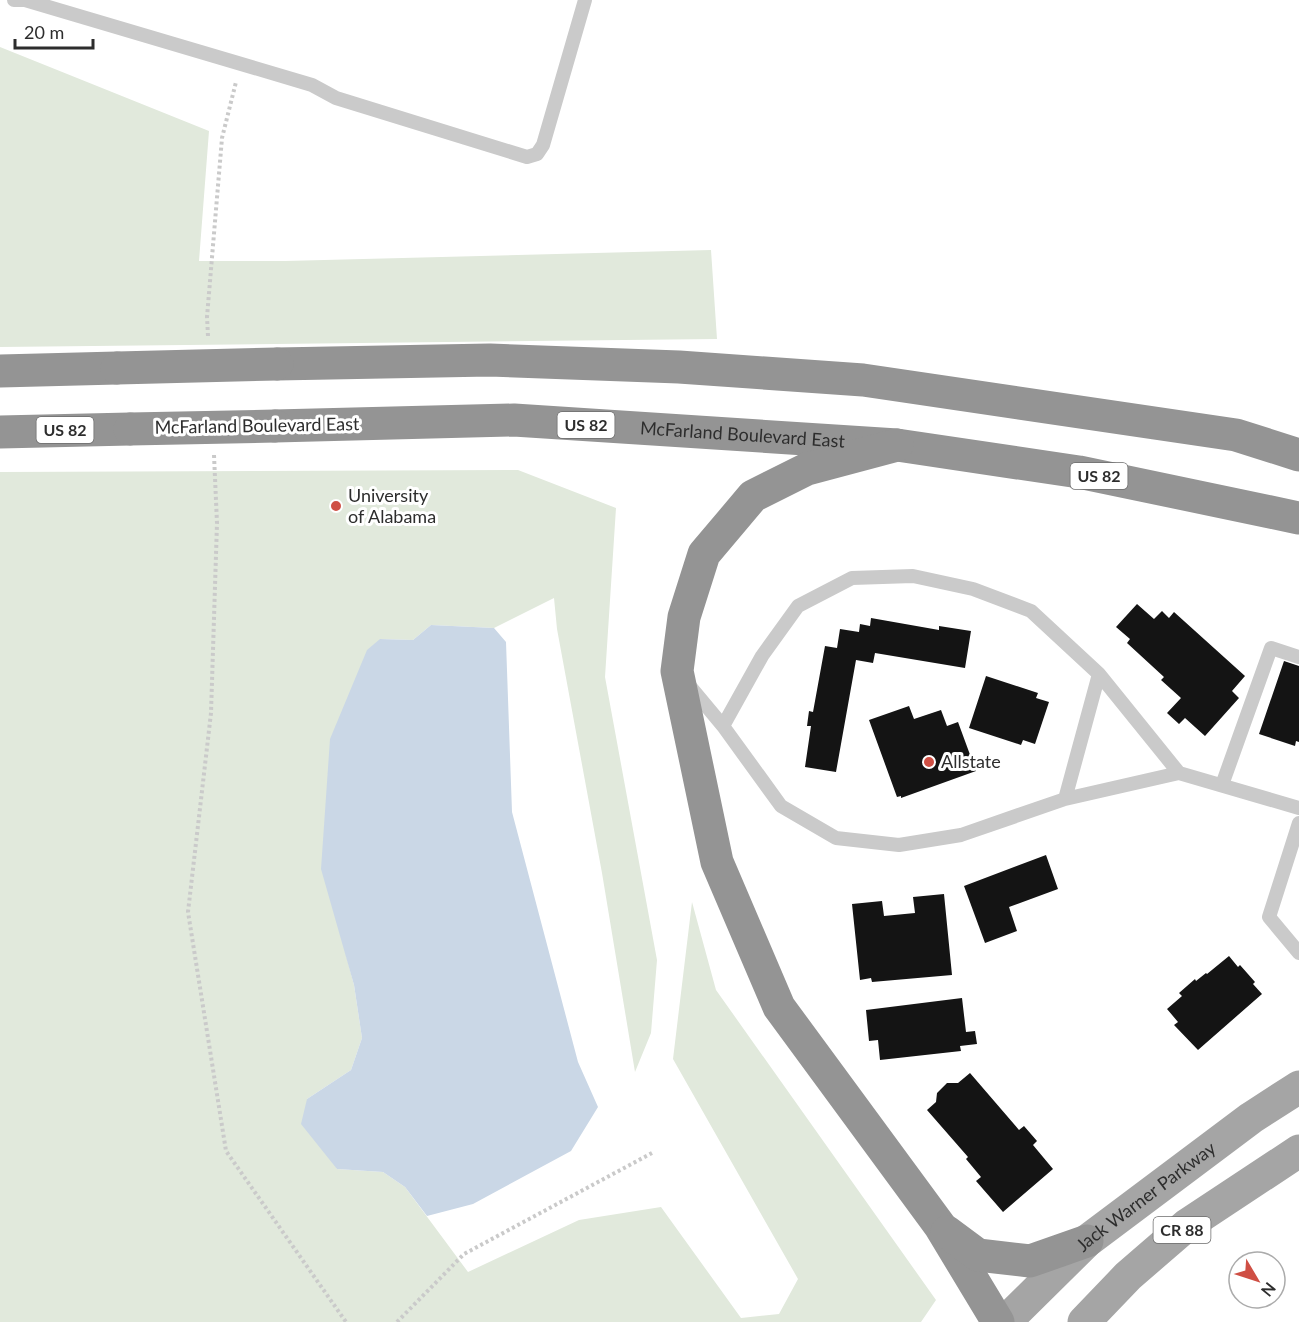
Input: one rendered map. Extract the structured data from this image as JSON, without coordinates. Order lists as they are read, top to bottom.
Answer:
{
  "streets": {
    "highway": ["US 82", "McFarland Boulevard East"],
    "main road": ["Jack Warner Parkway", "CR 88"]
  },
  "places": ["University of Alabama", "Allstate"],
  "scale_bar": "20 m",
  "north": "bottom right"
}
